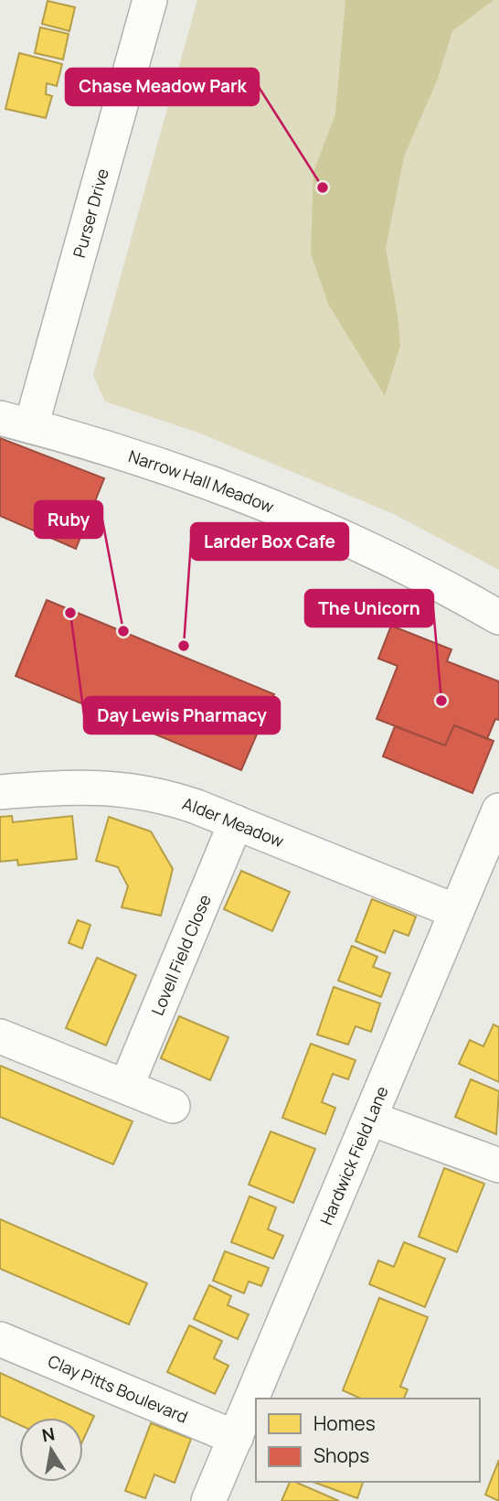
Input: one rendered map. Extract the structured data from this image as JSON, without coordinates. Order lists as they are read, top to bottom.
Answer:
{
  "streets": {
    "street": [
      "Purser Drive",
      "Narrow Hall Meadow",
      "Alder Meadow",
      "Lovell Field Close",
      "Hardwick Field Lane",
      "Clay Pitts Boulevard"
    ]
  },
  "crossings": [
    ["Purser Drive", "Narrow Hall Meadow"],
    ["Alder Meadow", "Lovell Field Close"],
    ["Alder Meadow", "Hardwick Field Lane"],
    ["Hardwick Field Lane", "Clay Pitts Boulevard"]
  ],
  "places": [
    "Chase Meadow Park",
    "Day Lewis Pharmacy",
    "Ruby",
    "Larder Box Cafe",
    "The Unicorn"
  ],
  "legend": ["Homes", "Shops"],
  "north": "top"
}
